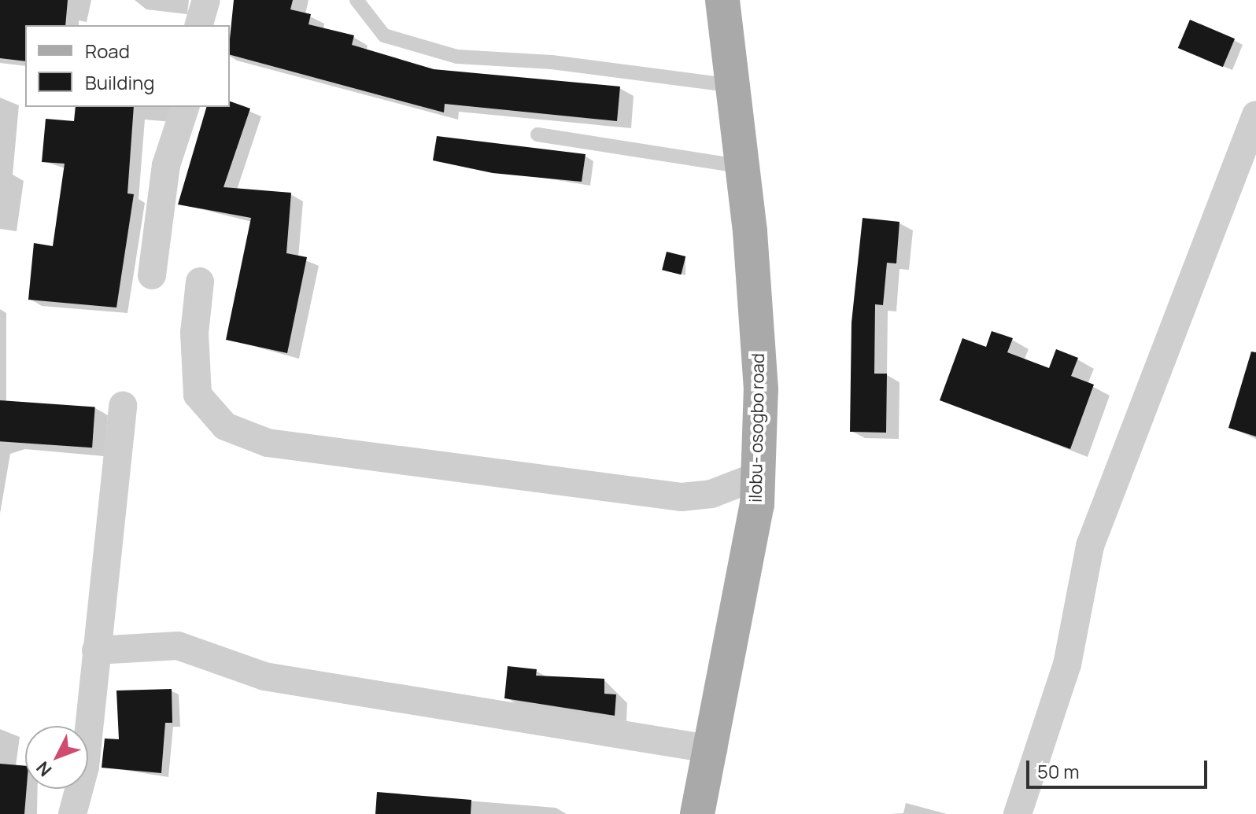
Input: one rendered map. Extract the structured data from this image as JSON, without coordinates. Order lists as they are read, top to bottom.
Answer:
{
  "streets": {
    "main road": ["ilobu- osogbo road"]
  },
  "legend": ["Road", "Building"],
  "scale_bar": "50 m",
  "north": "bottom left"
}
